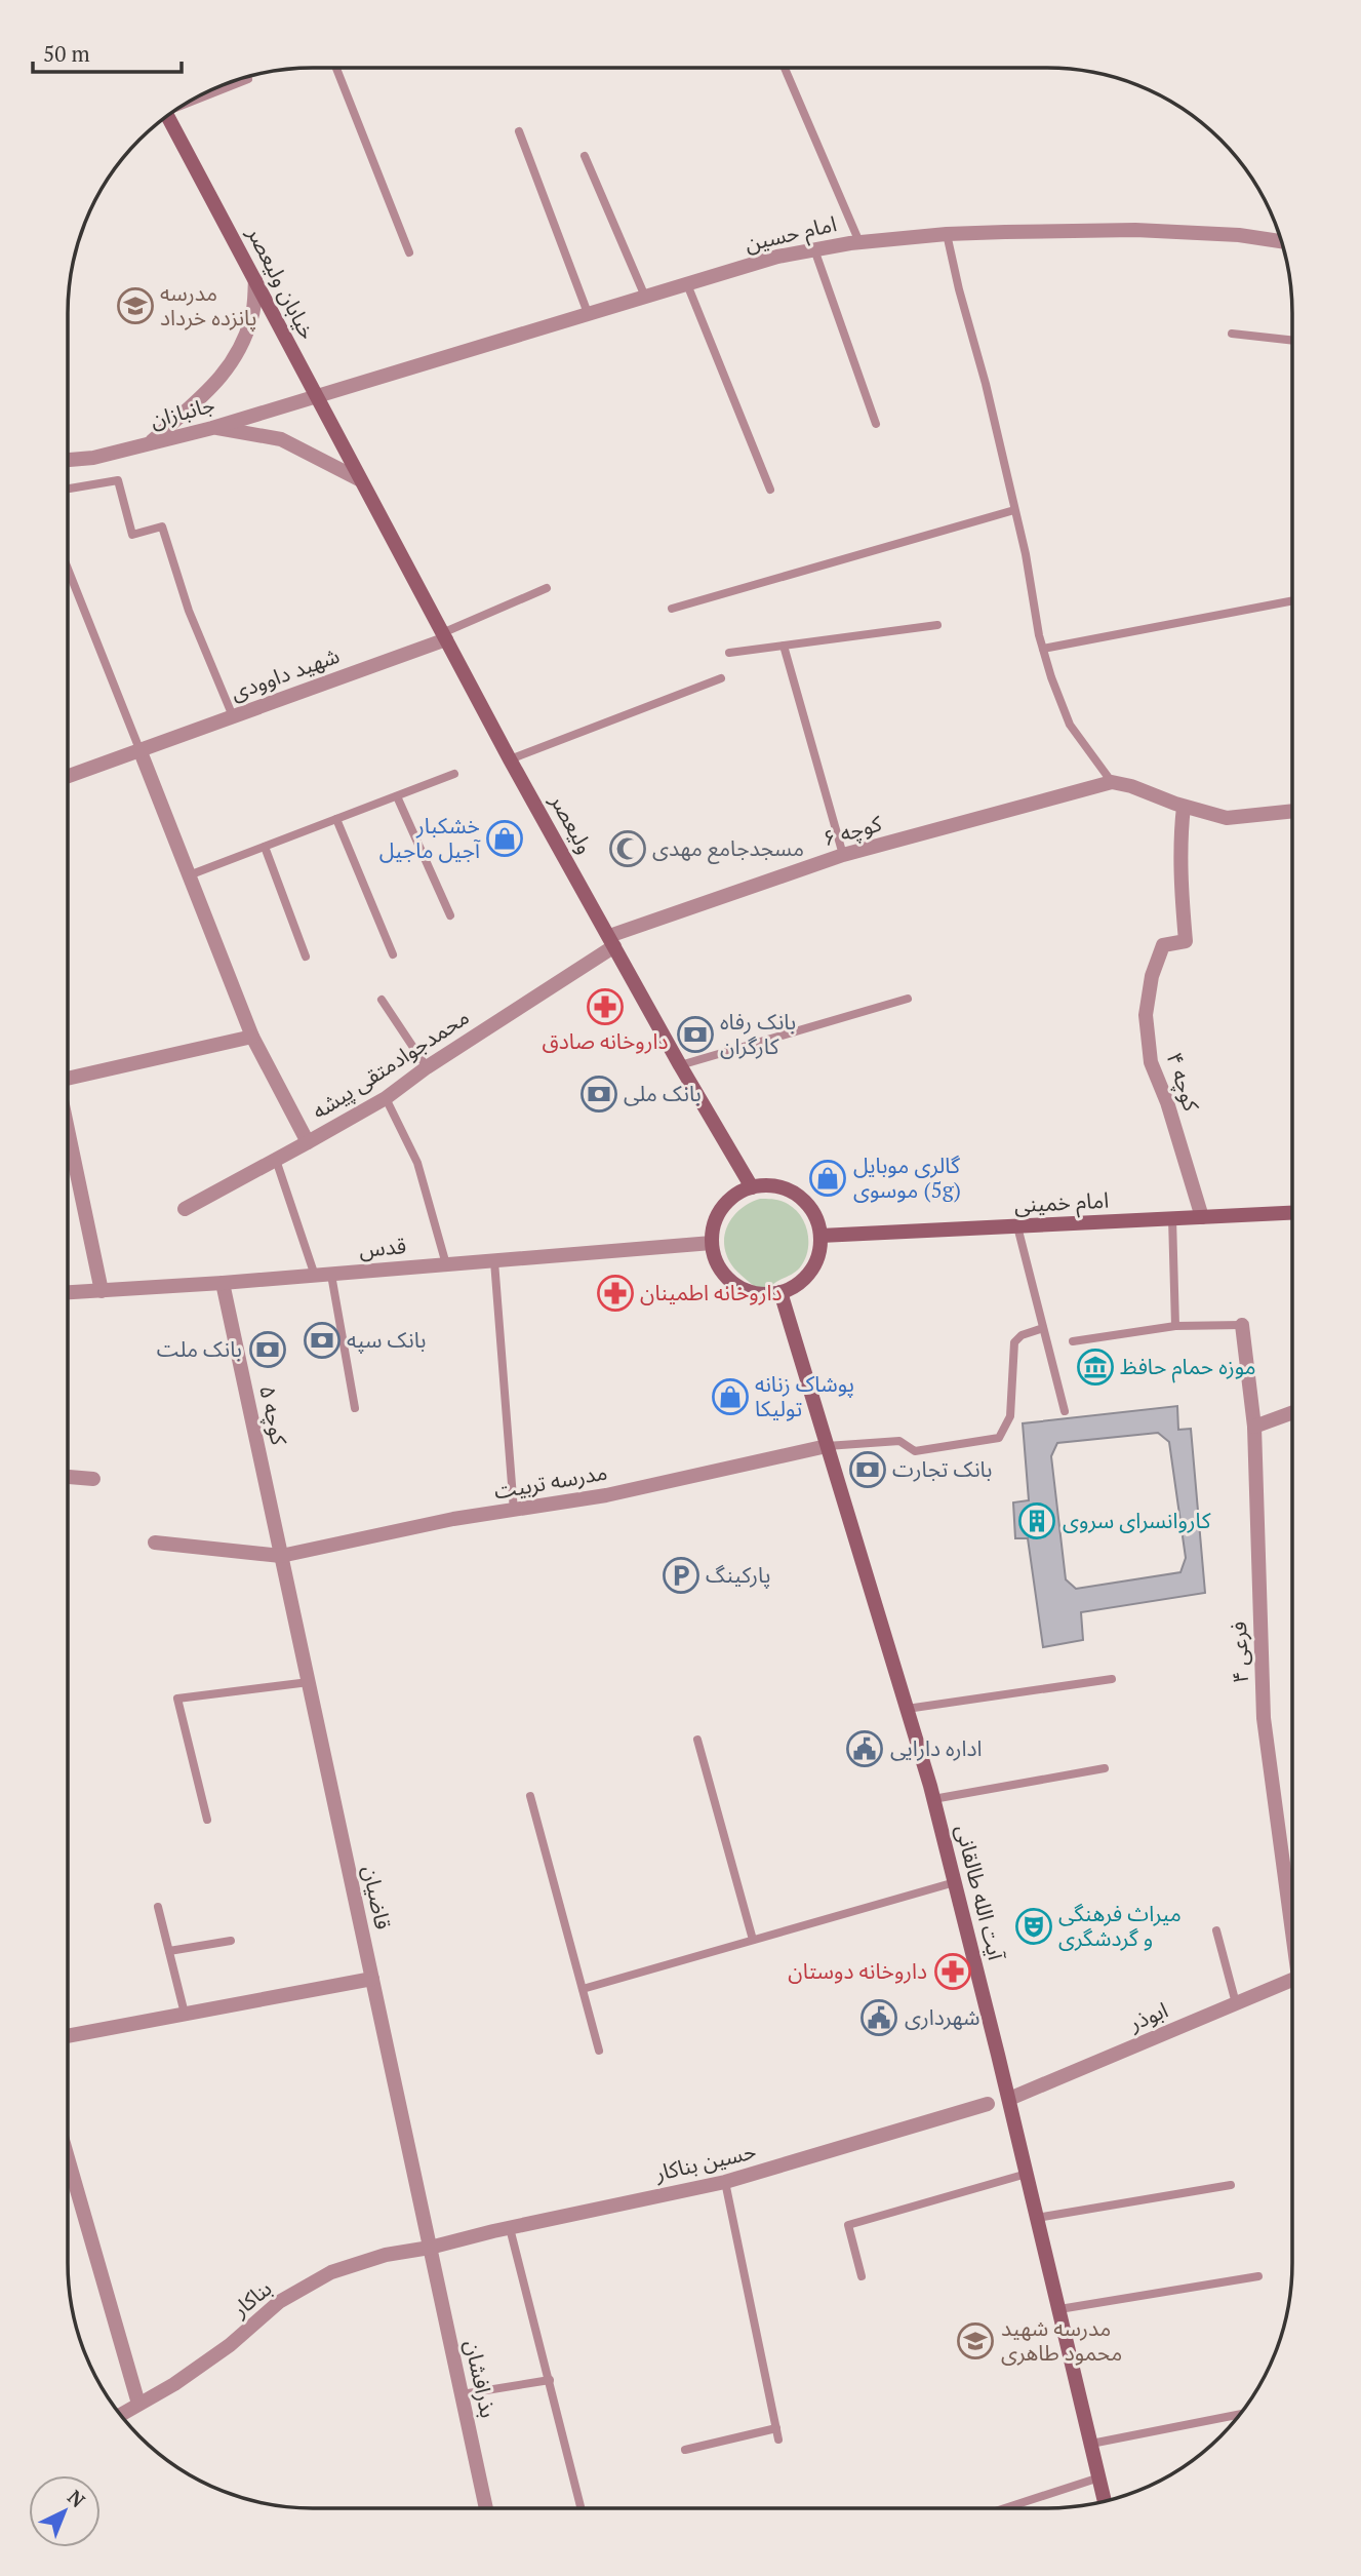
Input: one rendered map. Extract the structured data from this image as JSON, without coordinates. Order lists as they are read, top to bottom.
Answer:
{
  "streets": {
    "main road": [
      "خیابان ولیعصر",
      "ولیعصر",
      "امام خمینی",
      "آیت الله طالقانی"
    ],
    "street": [
      "امام حسین",
      "جانبازان",
      "شهید داوودی",
      "۶ کوچه",
      "محمدجوادمتقی پیشه",
      "کوچه ۴",
      "قدس",
      "کوچه ۵",
      "مدرسه تربیت",
      "فرعی ۴",
      "قاضیان",
      "ابوذر",
      "حسین بناکار",
      "بناکار",
      "بذرافشان"
    ]
  },
  "crossings": [
    ["امام حسین", "خیابان ولیعصر"],
    ["امام حسین", "جانبازان"],
    ["خیابان ولیعصر", "جانبازان"],
    ["خیابان ولیعصر", "ولیعصر"],
    ["شهید داوودی", "ولیعصر"],
    ["ولیعصر", "۶ کوچه"],
    ["ولیعصر", "محمدجوادمتقی پیشه"],
    ["ولیعصر", "امام خمینی"],
    ["ولیعصر", "قدس"],
    ["ولیعصر", "آیت الله طالقانی"],
    ["۶ کوچه", "محمدجوادمتقی پیشه"],
    ["کوچه ۴", "امام خمینی"],
    ["امام خمینی", "قدس"],
    ["امام خمینی", "آیت الله طالقانی"],
    ["قدس", "کوچه ۵"],
    ["قدس", "آیت الله طالقانی"],
    ["کوچه ۵", "مدرسه تربیت"],
    ["کوچه ۵", "قاضیان"],
    ["مدرسه تربیت", "آیت الله طالقانی"],
    ["مدرسه تربیت", "قاضیان"],
    ["آیت الله طالقانی", "ابوذر"],
    ["قاضیان", "حسین بناکار"],
    ["قاضیان", "بناکار"],
    ["قاضیان", "بذرافشان"],
    ["حسین بناکار", "بناکار"],
    ["حسین بناکار", "بذرافشان"],
    ["بناکار", "بذرافشان"]
  ],
  "places": {
    "school or university": ["مدرسه پانزده خرداد", "مدرسه شهید محمود طاهری"],
    "shop": ["خشکبار آجیل ماجیل", "گالری موبایل موسوی (5g)", "پوشاک زنانه تولیکا"],
    "mosque": ["مسجدجامع مهدی"],
    "pharmacy": ["داروخانه صادق", "داروخانه اطمینان", "داروخانه دوستان"],
    "bank": [
      "بانک رفاه کارگران",
      "بانک ملی",
      "بانک سپه",
      "بانک ملت",
      "بانک تجارت"
    ],
    "museum": ["موزه حمام حافظ"],
    "building": ["کاروانسرای سروی"],
    "parking": ["پارکینگ"],
    "public building": ["اداره دارایی", "شهرداری"],
    "theatre": ["میراث فرهنگی و گردشگری"]
  },
  "scale_bar": "50 m",
  "north": "top right"
}
